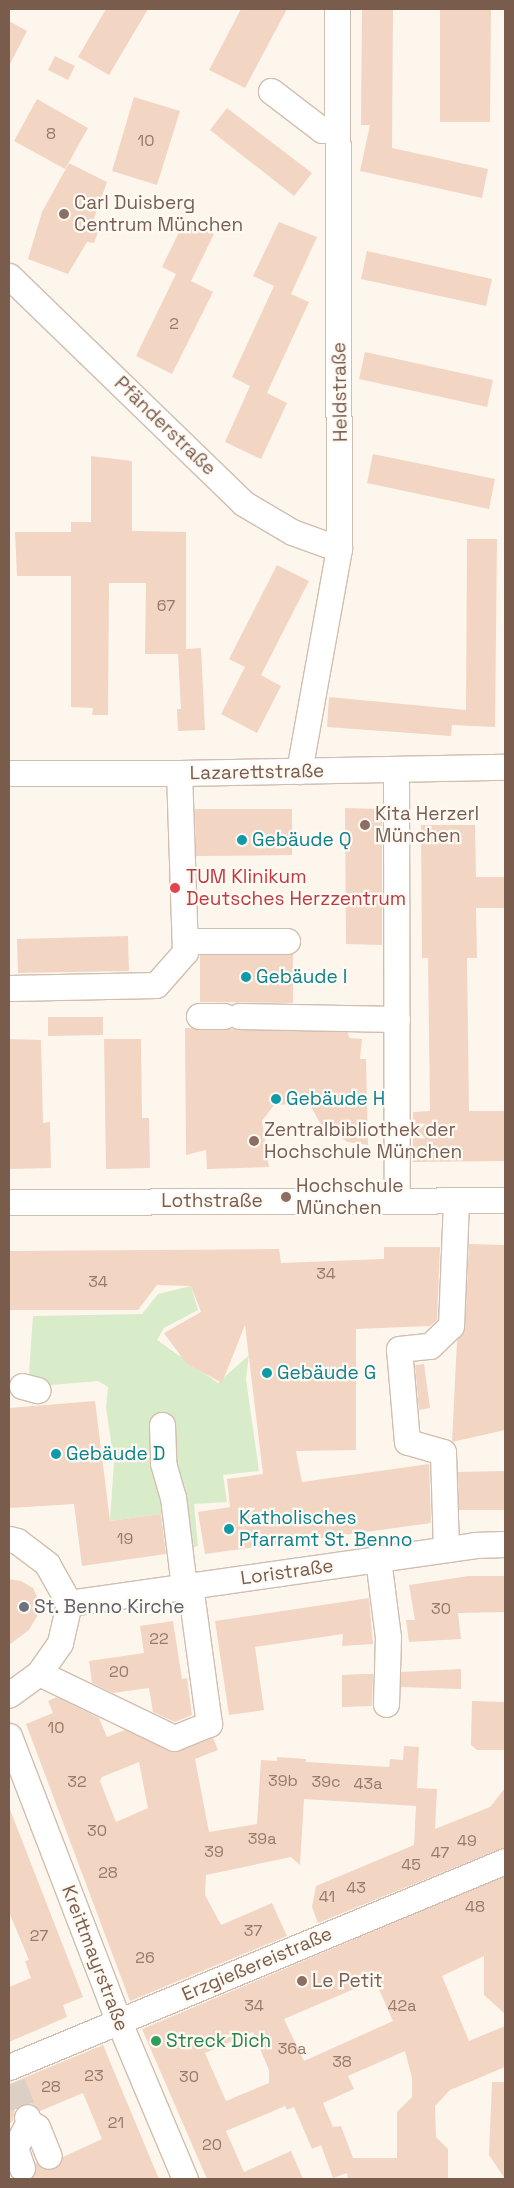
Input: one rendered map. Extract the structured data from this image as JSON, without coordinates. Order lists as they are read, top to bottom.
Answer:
{
  "streets": {
    "street": [
      "Heldstraße",
      "Pfänderstraße",
      "Lazarettstraße",
      "Lothstraße",
      "Loristraße",
      "Kreittmayrstraße",
      "Erzgießereistraße"
    ]
  },
  "crossings": [
    ["Heldstraße", "Pfänderstraße"],
    ["Heldstraße", "Lazarettstraße"],
    ["Kreittmayrstraße", "Erzgießereistraße"]
  ],
  "places": [
    "Carl Duisberg Centrum München",
    "Kita Herzerl München",
    "Gebäude Q",
    "TUM Klinikum Deutsches Herzzentrum",
    "Gebäude I",
    "Gebäude H",
    "Zentralbibliothek der Hochschule München",
    "Hochschule München",
    "Gebäude G",
    "Gebäude D",
    "Katholisches Pfarramt St. Benno",
    "St. Benno Kirche",
    "Le Petit",
    "Streck Dich"
  ],
  "house_numbers": [
    "8",
    "10",
    "2",
    "67",
    "34",
    "34",
    "19",
    "30",
    "22",
    "20",
    "10",
    "39b",
    "32",
    "39c",
    "43a",
    "30",
    "39a",
    "49",
    "39",
    "47",
    "45",
    "28",
    "43",
    "41",
    "48",
    "37",
    "27",
    "26",
    "34",
    "42a",
    "36a",
    "38",
    "23",
    "30",
    "28",
    "21",
    "20"
  ]
}
